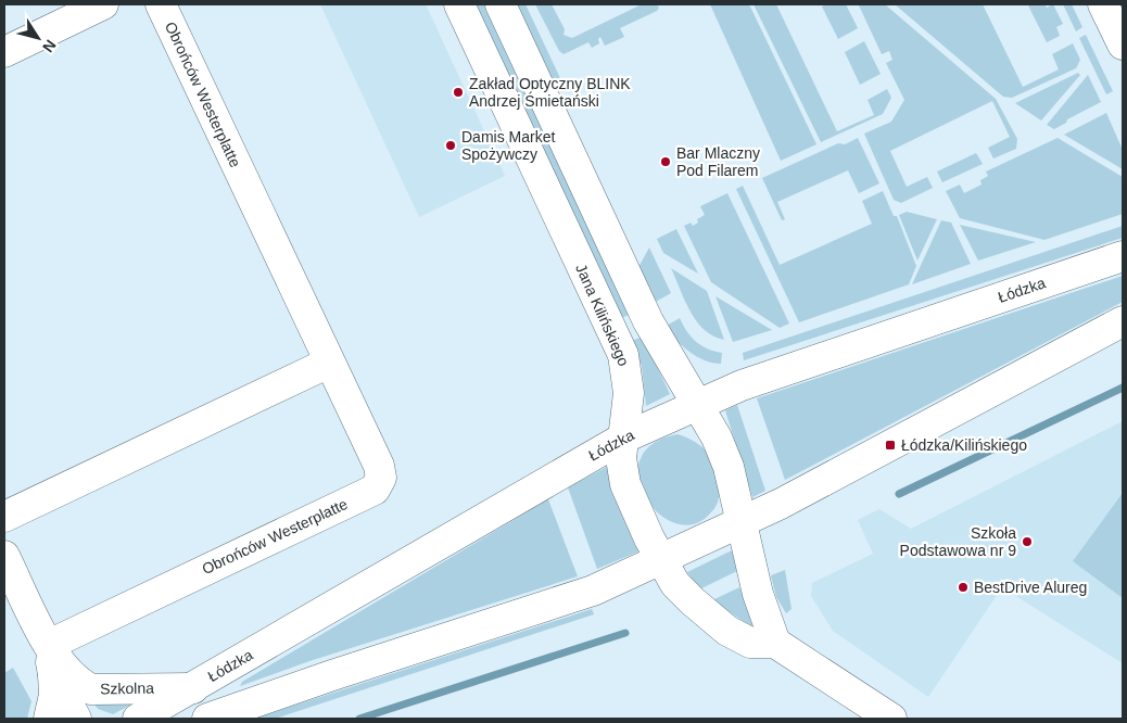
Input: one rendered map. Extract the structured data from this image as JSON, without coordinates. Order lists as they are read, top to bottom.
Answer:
{
  "streets": {
    "street": [
      "Obrońców Westerplatte",
      "Łódzka",
      "Jana Kilińskiego",
      "Szkolna"
    ]
  },
  "crossings": [
    ["Obrońców Westerplatte", "Szkolna"],
    ["Łódzka", "Jana Kilińskiego"],
    ["Łódzka", "Szkolna"]
  ],
  "places": {
    "other": [
      "Zakład Optyczny BLINK Andrzej Śmietański",
      "Damis Market Spożywczy",
      "Bar Mlaczny Pod Filarem",
      "Szkoła Podstawowa nr 9",
      "BestDrive Alureg"
    ],
    "transit": ["Łódzka/Kilińskiego"]
  },
  "north": "bottom right"
}
